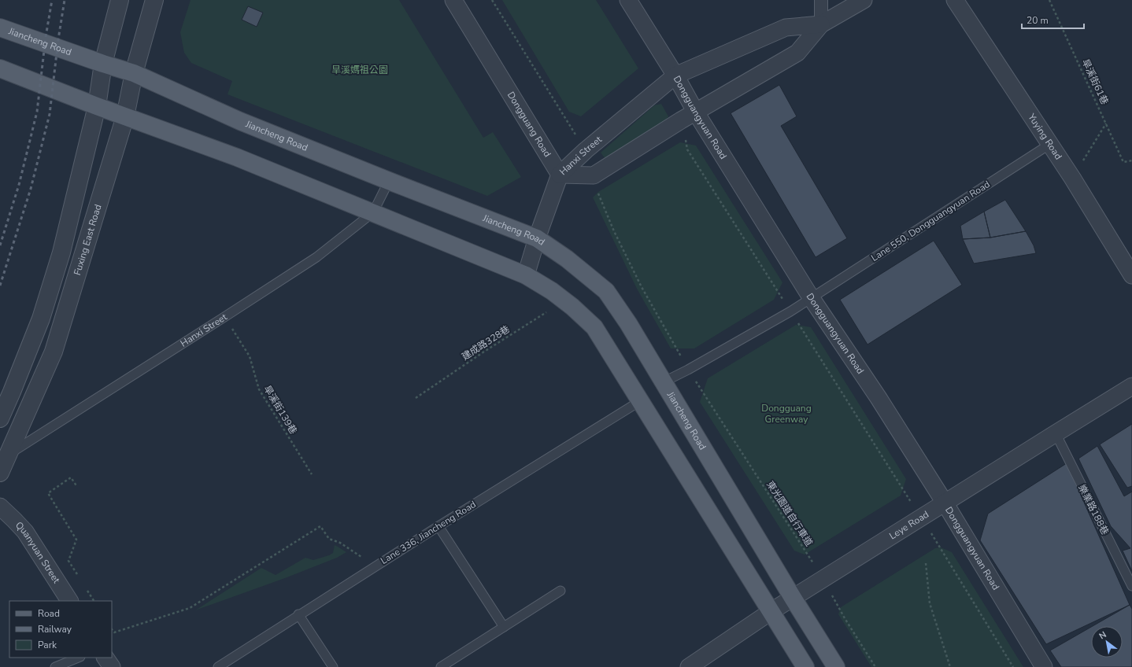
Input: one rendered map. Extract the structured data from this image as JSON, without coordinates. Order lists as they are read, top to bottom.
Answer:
{
  "streets": {
    "main road": ["Jiancheng Road"],
    "street": [
      "Dongguangyuan Road",
      "Dongguang Road",
      "Yuying Road",
      "Hanxi Street",
      "Fuxing East Road",
      "Leye Road",
      "Quanyuan Street"
    ],
    "lane": ["Lane 550, Dongguangyuan Road", "樂業路188巷", "Lane 336, Jiancheng Road"],
    "path": [
      "旱溪街61巷",
      "建成路328巷",
      "旱溪街139巷",
      "東光園道自行車道"
    ]
  },
  "crossings": [
    ["Jiancheng Road", "Hanxi Street"],
    ["Jiancheng Road", "Lane 550, Dongguangyuan Road"],
    ["Jiancheng Road", "Fuxing East Road"],
    ["Jiancheng Road", "Leye Road"],
    ["Dongguangyuan Road", "Hanxi Street"],
    ["Dongguangyuan Road", "Lane 550, Dongguangyuan Road"],
    ["Dongguangyuan Road", "Leye Road"],
    ["Dongguang Road", "Hanxi Street"],
    ["Yuying Road", "Lane 550, Dongguangyuan Road"],
    ["Hanxi Street", "Fuxing East Road"],
    ["Hanxi Street", "旱溪街139巷"],
    ["Lane 550, Dongguangyuan Road", "東光園道自行車道"],
    ["樂業路188巷", "Leye Road"],
    ["東光園道自行車道", "Leye Road"]
  ],
  "parks": ["旱溪媽祖公園", "Dongguang Greenway"],
  "legend": ["Road", "Railway", "Park"],
  "scale_bar": "20 m",
  "north": "top left"
}
